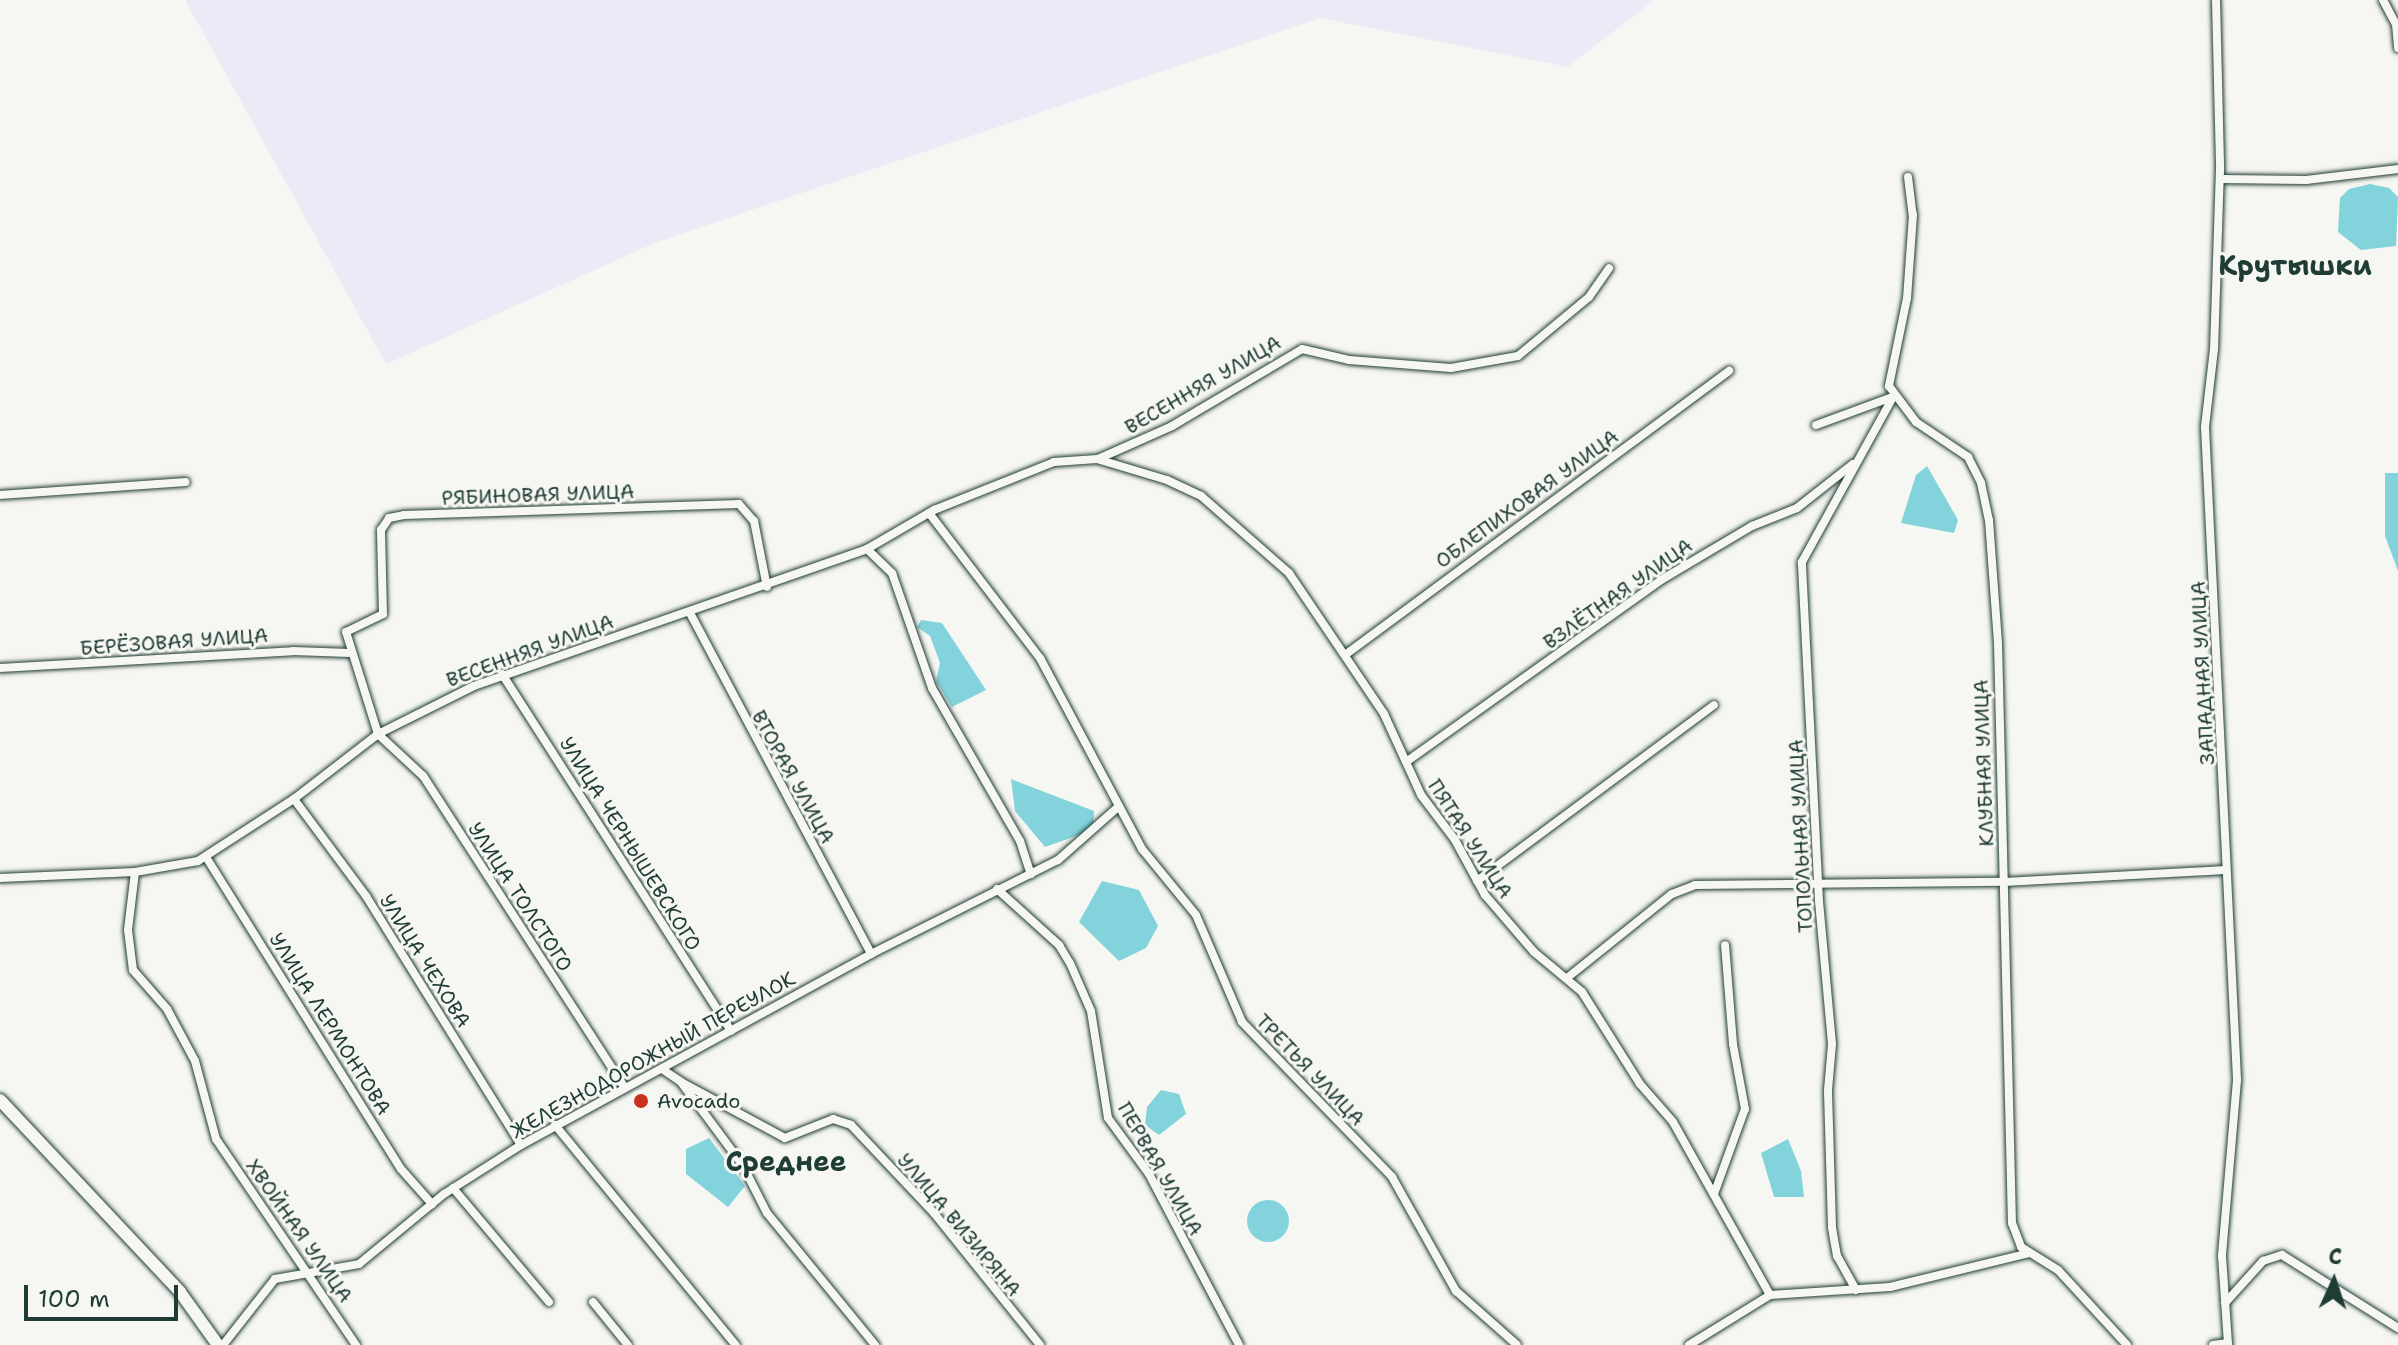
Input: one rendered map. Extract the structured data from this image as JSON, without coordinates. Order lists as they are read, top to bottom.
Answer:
{
  "streets": {
    "street": [
      "ВЕСЕННЯЯ УЛИЦА",
      "РЯБИНОВАЯ УЛИЦА",
      "ОБЛЕПИХОВАЯ УЛИЦА",
      "ВЗЛЁТНАЯ УЛИЦА",
      "БЕРЁЗОВАЯ УЛИЦА",
      "ЗАПАДНАЯ УЛИЦА",
      "КЛУБНАЯ УЛИЦА",
      "ВТОРАЯ УЛИЦА",
      "ТОПОЛЬНАЯ УЛИЦА",
      "ПЯТАЯ УЛИЦА",
      "УЛИЦА ЧЕРНЫШЕВСКОГО",
      "УЛИЦА ТОЛСТОГО",
      "УЛИЦА ЧЕХОВА",
      "УЛИЦА ЛЕРМОНТОВА",
      "ЖЕЛЕЗНОДОРОЖНЫЙ ПЕРЕУЛОК",
      "ТРЕТЬЯ УЛИЦА",
      "ПЕРВАЯ УЛИЦА",
      "УЛИЦА ВИЗИРЯНА",
      "ХВОЙНАЯ УЛИЦА"
    ]
  },
  "crossings": [
    ["ВЕСЕННЯЯ УЛИЦА", "РЯБИНОВАЯ УЛИЦА"],
    ["ВЕСЕННЯЯ УЛИЦА", "ВТОРАЯ УЛИЦА"],
    ["ВЕСЕННЯЯ УЛИЦА", "ПЯТАЯ УЛИЦА"],
    ["ВЕСЕННЯЯ УЛИЦА", "УЛИЦА ЧЕРНЫШЕВСКОГО"],
    ["ВЕСЕННЯЯ УЛИЦА", "УЛИЦА ТОЛСТОГО"],
    ["ВЕСЕННЯЯ УЛИЦА", "УЛИЦА ЧЕХОВА"],
    ["ВЕСЕННЯЯ УЛИЦА", "УЛИЦА ЛЕРМОНТОВА"],
    ["ВЕСЕННЯЯ УЛИЦА", "ТРЕТЬЯ УЛИЦА"],
    ["ВЕСЕННЯЯ УЛИЦА", "ХВОЙНАЯ УЛИЦА"],
    ["РЯБИНОВАЯ УЛИЦА", "БЕРЁЗОВАЯ УЛИЦА"],
    ["ОБЛЕПИХОВАЯ УЛИЦА", "ПЯТАЯ УЛИЦА"],
    ["ВЗЛЁТНАЯ УЛИЦА", "ТОПОЛЬНАЯ УЛИЦА"],
    ["ВЗЛЁТНАЯ УЛИЦА", "ПЯТАЯ УЛИЦА"],
    ["КЛУБНАЯ УЛИЦА", "ТОПОЛЬНАЯ УЛИЦА"],
    ["ВТОРАЯ УЛИЦА", "ЖЕЛЕЗНОДОРОЖНЫЙ ПЕРЕУЛОК"],
    ["УЛИЦА ЧЕРНЫШЕВСКОГО", "ЖЕЛЕЗНОДОРОЖНЫЙ ПЕРЕУЛОК"],
    ["УЛИЦА ТОЛСТОГО", "ЖЕЛЕЗНОДОРОЖНЫЙ ПЕРЕУЛОК"],
    ["УЛИЦА ЧЕХОВА", "ЖЕЛЕЗНОДОРОЖНЫЙ ПЕРЕУЛОК"],
    ["УЛИЦА ЛЕРМОНТОВА", "ЖЕЛЕЗНОДОРОЖНЫЙ ПЕРЕУЛОК"],
    ["ЖЕЛЕЗНОДОРОЖНЫЙ ПЕРЕУЛОК", "ТРЕТЬЯ УЛИЦА"],
    ["ЖЕЛЕЗНОДОРОЖНЫЙ ПЕРЕУЛОК", "ПЕРВАЯ УЛИЦА"],
    ["ЖЕЛЕЗНОДОРОЖНЫЙ ПЕРЕУЛОК", "ХВОЙНАЯ УЛИЦА"]
  ],
  "districts": ["Крутышки", "Среднее"],
  "places": ["Avocado"],
  "scale_bar": "100 m",
  "north": "top"
}
